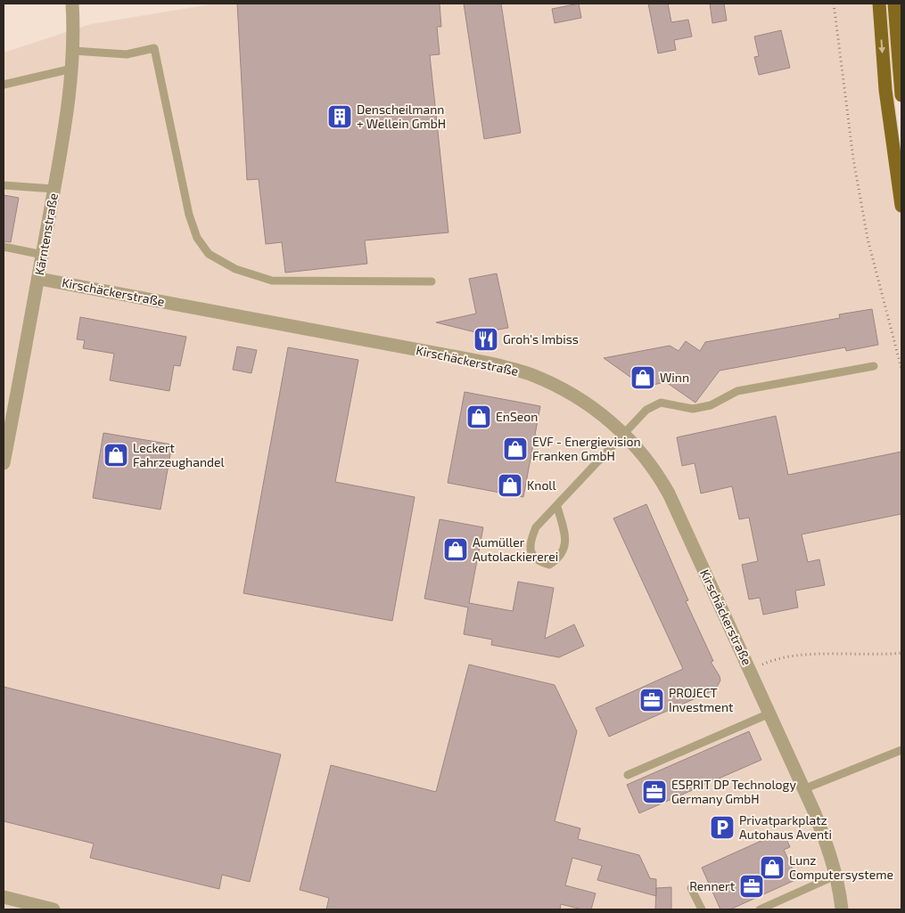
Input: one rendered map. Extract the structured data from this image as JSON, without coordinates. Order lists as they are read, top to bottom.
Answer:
{
  "streets": {
    "street": ["Kärntenstraße", "Kirschäckerstraße"]
  },
  "crossings": [
    ["Kärntenstraße", "Kirschäckerstraße"]
  ],
  "places": {
    "building": ["Denscheilmann + Wellein GmbH"],
    "restaurant": ["Groh's Imbiss"],
    "shop": [
      "Winn",
      "EnSeon",
      "EVF - Energievision Franken GmbH",
      "Leckert Fahrzeughandel",
      "Knoll",
      "Aumüller Autolackiererei",
      "Lunz Computersysteme"
    ],
    "office": ["PROJECT Investment", "ESPRIT DP Technology Germany GmbH", "Rennert"],
    "parking": ["Privatparkplatz Autohaus Aventi"]
  }
}
